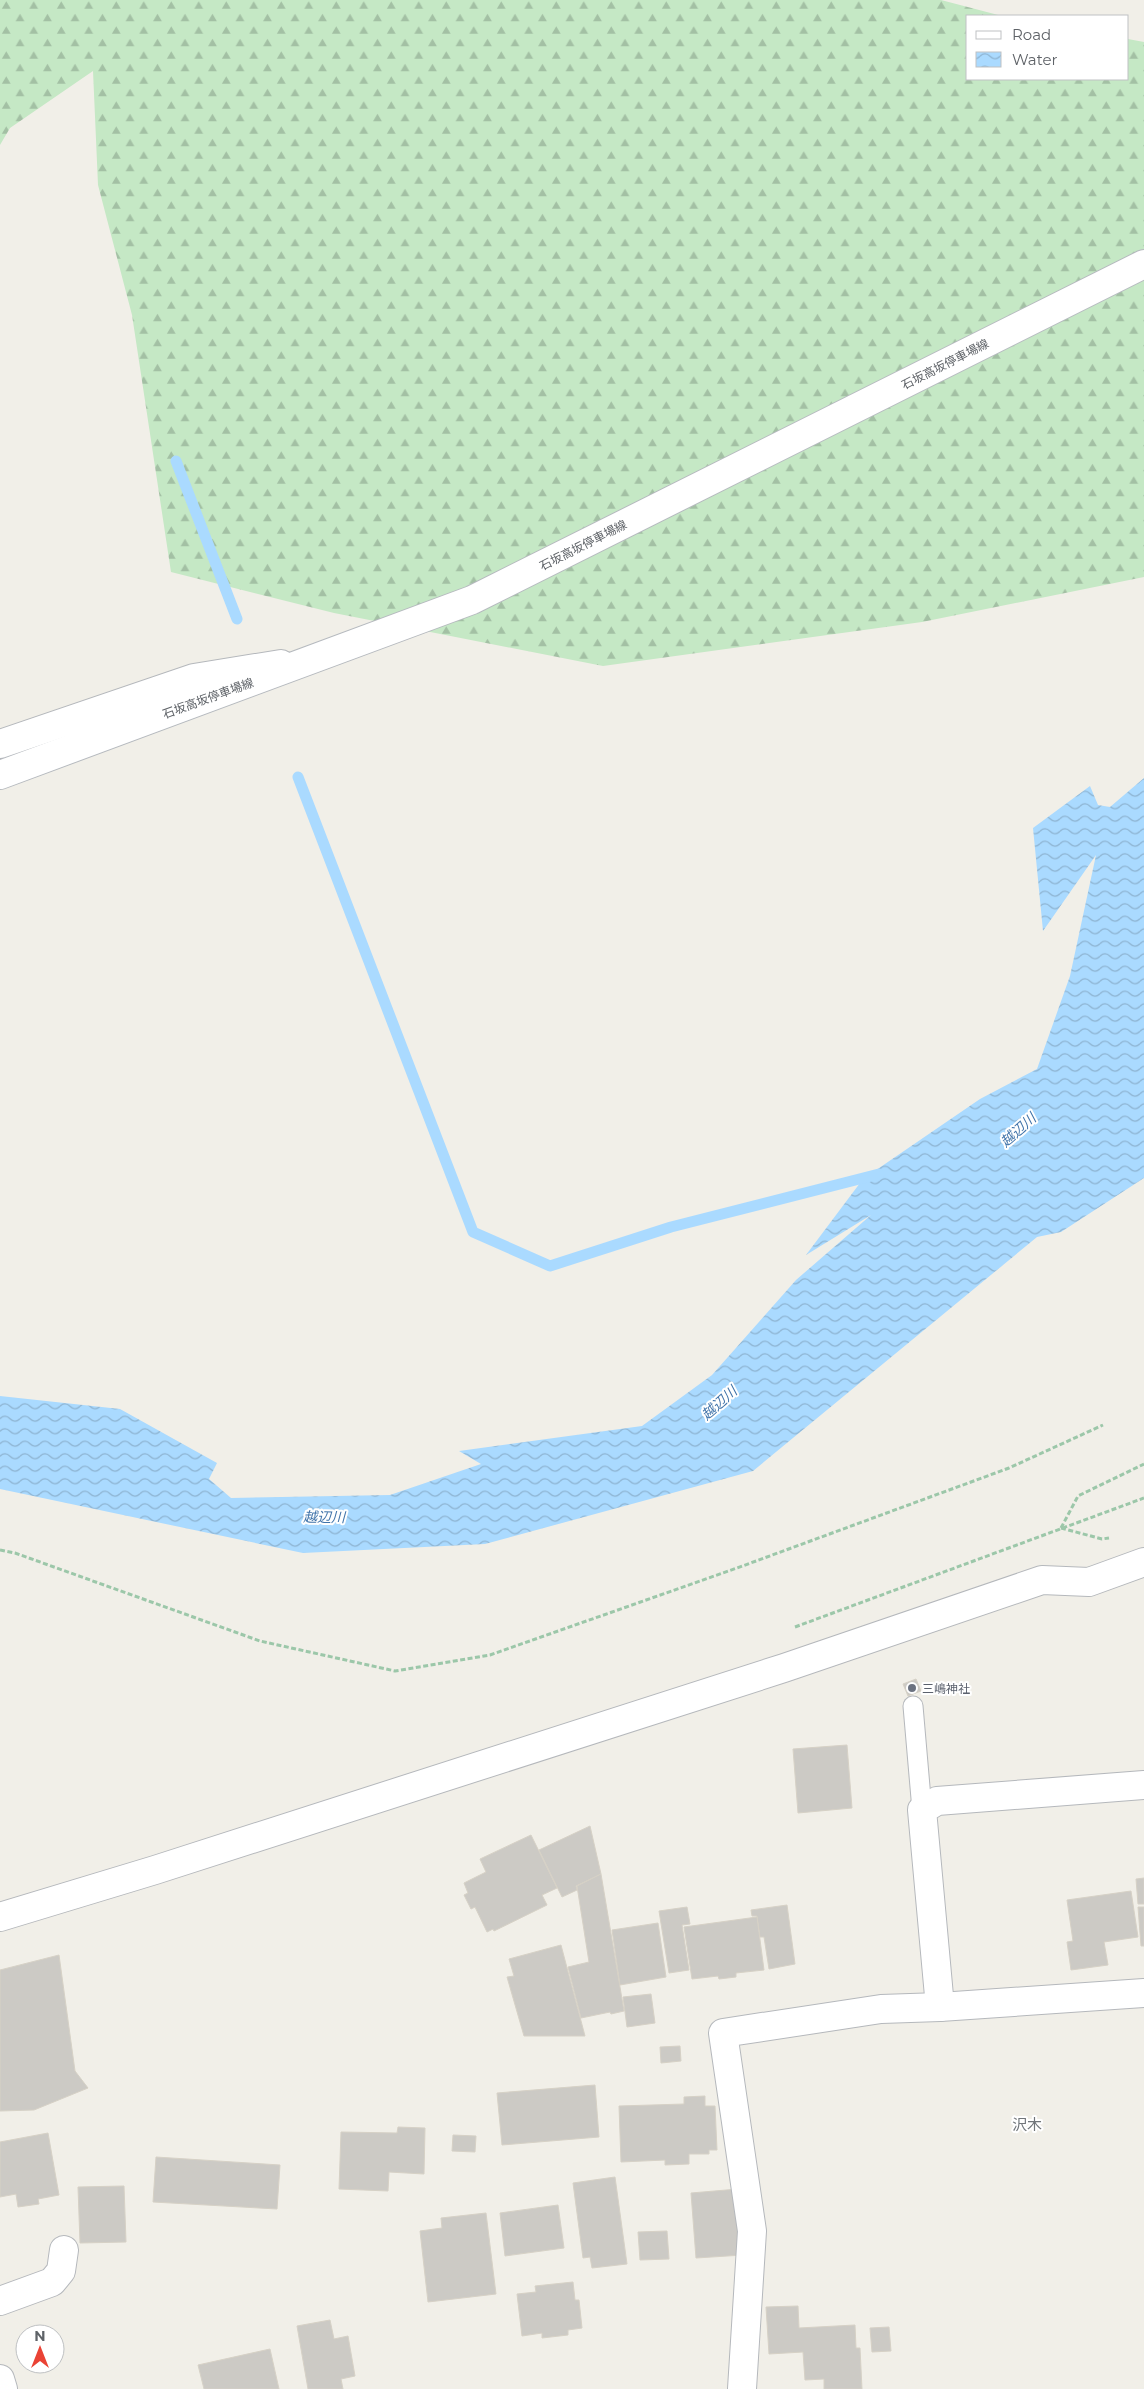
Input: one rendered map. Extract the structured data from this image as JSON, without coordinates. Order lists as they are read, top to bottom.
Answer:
{
  "streets": {
    "street": ["石坂高坂停車場線"]
  },
  "districts": ["沢木"],
  "water": ["越辺川"],
  "places": ["三嶋神社"],
  "legend": ["Road", "Water"],
  "north": "top"
}
